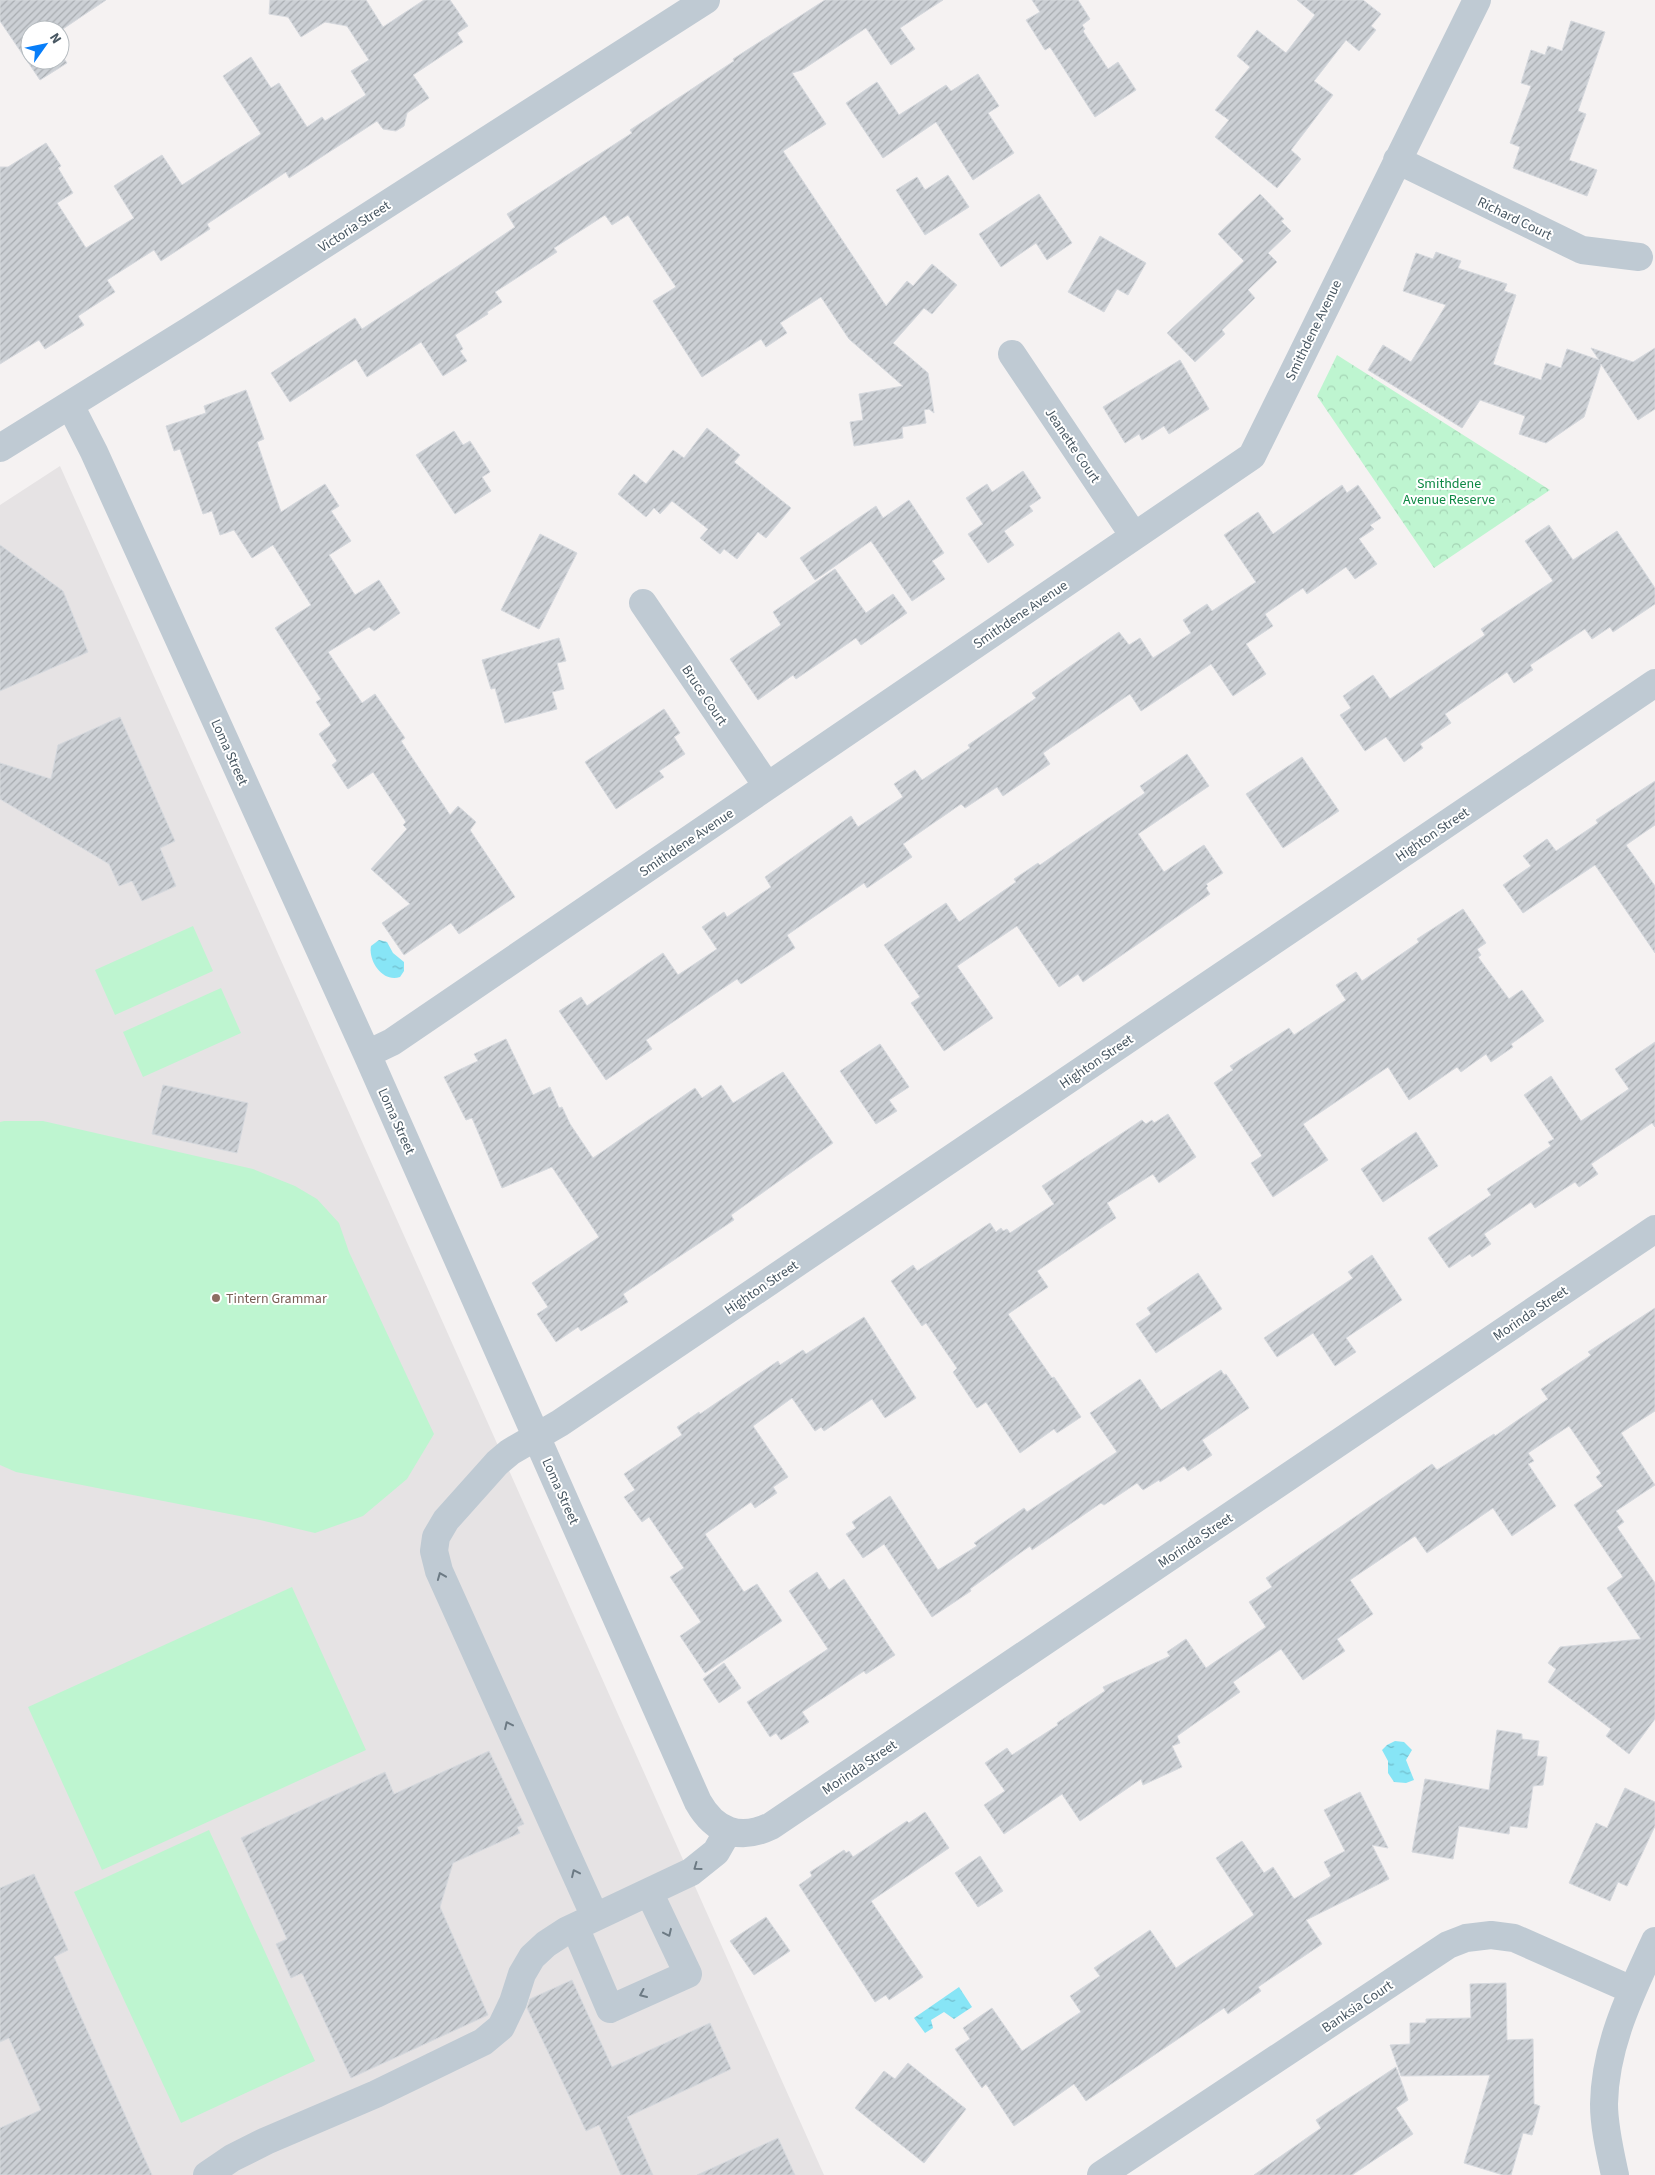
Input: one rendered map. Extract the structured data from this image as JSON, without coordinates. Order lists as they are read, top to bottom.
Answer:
{
  "streets": {
    "street": [
      "Richard Court",
      "Victoria Street",
      "Smithdene Avenue",
      "Jeanette Court",
      "Bruce Court",
      "Loma Street",
      "Highton Street",
      "Morinda Street",
      "Banksia Court"
    ]
  },
  "crossings": [
    ["Richard Court", "Smithdene Avenue"],
    ["Victoria Street", "Loma Street"],
    ["Smithdene Avenue", "Jeanette Court"],
    ["Smithdene Avenue", "Bruce Court"],
    ["Smithdene Avenue", "Loma Street"],
    ["Loma Street", "Highton Street"],
    ["Loma Street", "Morinda Street"]
  ],
  "parks": ["Smithdene Avenue Reserve"],
  "places": ["Tintern Grammar"],
  "north": "top right"
}
